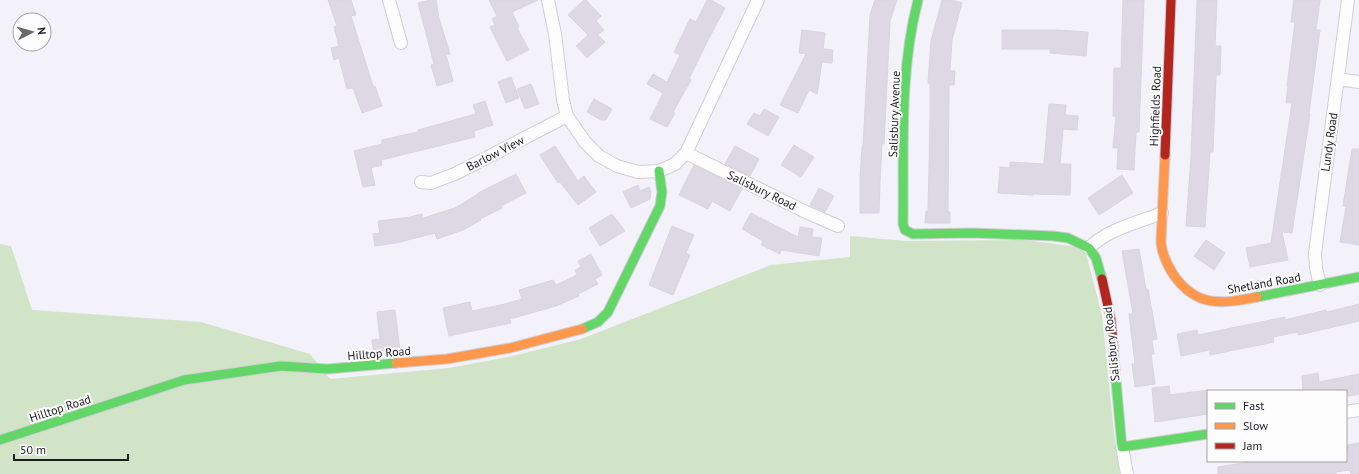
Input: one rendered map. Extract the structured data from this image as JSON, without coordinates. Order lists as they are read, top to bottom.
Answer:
{
  "streets": {
    "street": [
      "Highfields Road",
      "Salisbury Avenue",
      "Lundy Road",
      "Barlow View",
      "Salisbury Road",
      "Shetland Road",
      "Hilltop Road"
    ]
  },
  "crossings": [
    ["Highfields Road", "Shetland Road"],
    ["Salisbury Avenue", "Salisbury Road"],
    ["Lundy Road", "Shetland Road"]
  ],
  "legend": ["Fast", "Slow", "Jam"],
  "scale_bar": "50 m",
  "north": "right"
}
